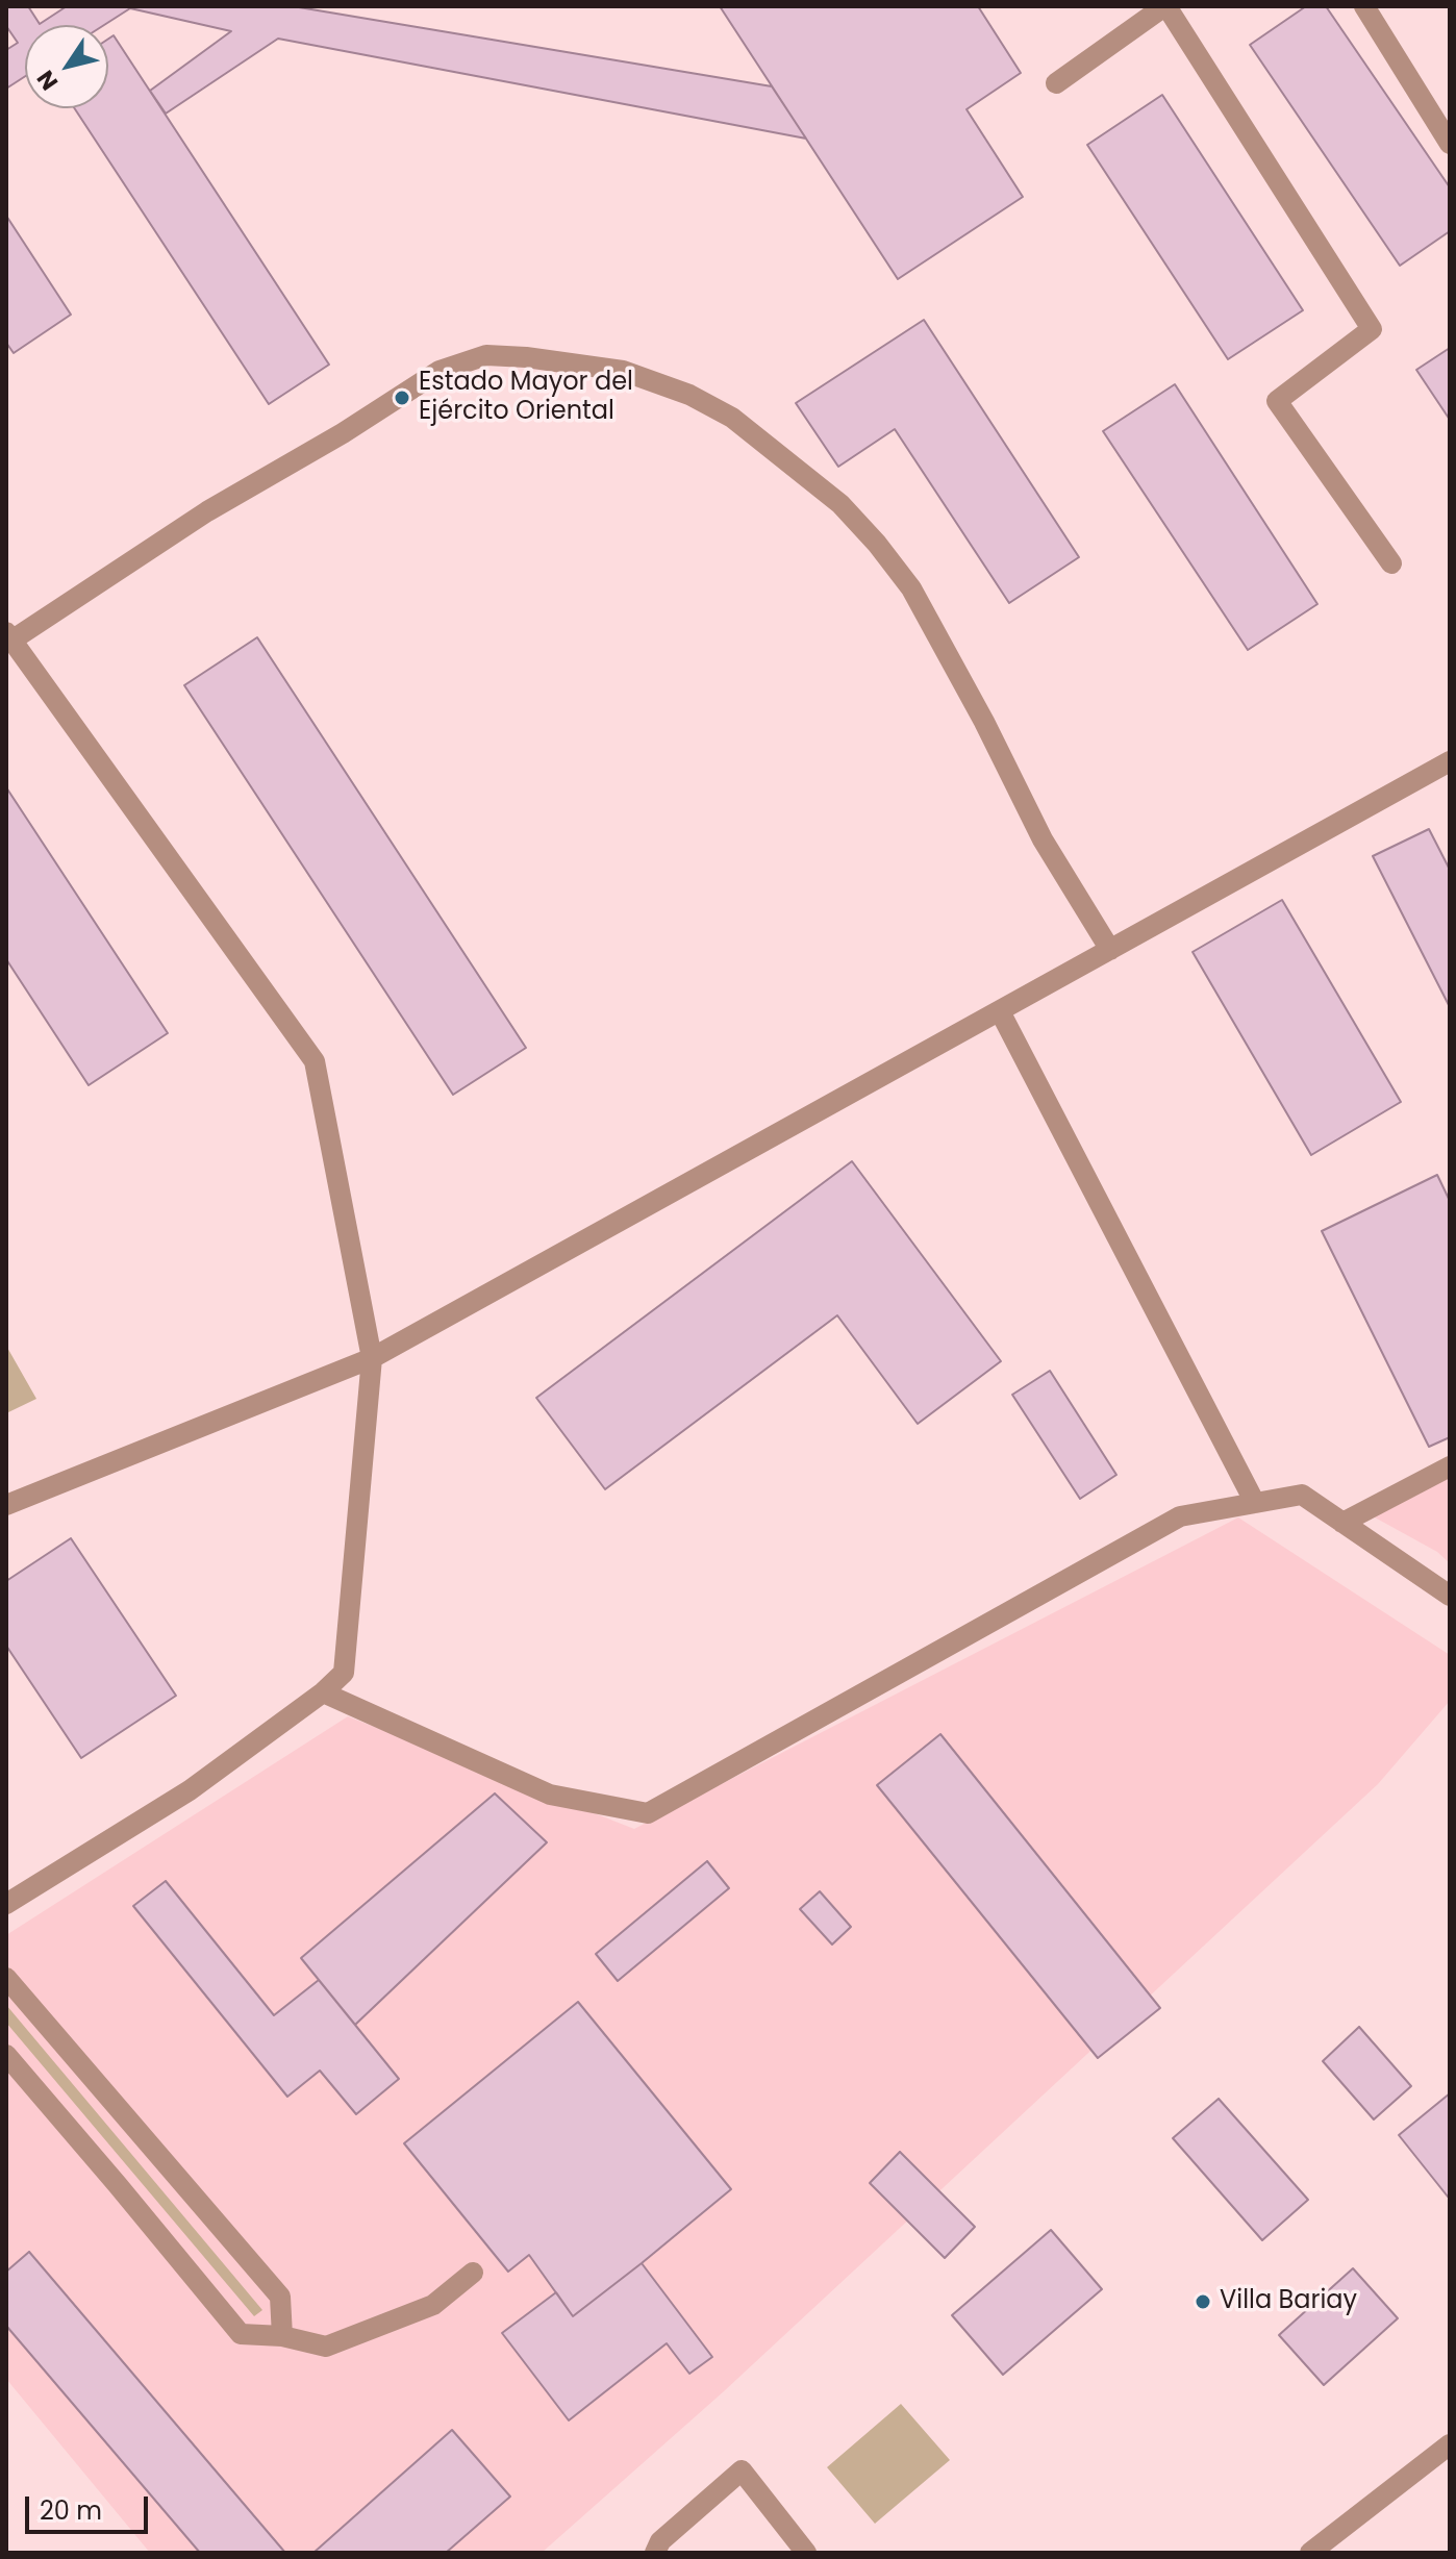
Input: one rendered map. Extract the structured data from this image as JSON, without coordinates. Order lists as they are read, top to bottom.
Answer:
{
  "places": ["Estado Mayor del Ejército Oriental", "Villa Bariay"],
  "scale_bar": "20 m",
  "north": "bottom left"
}
